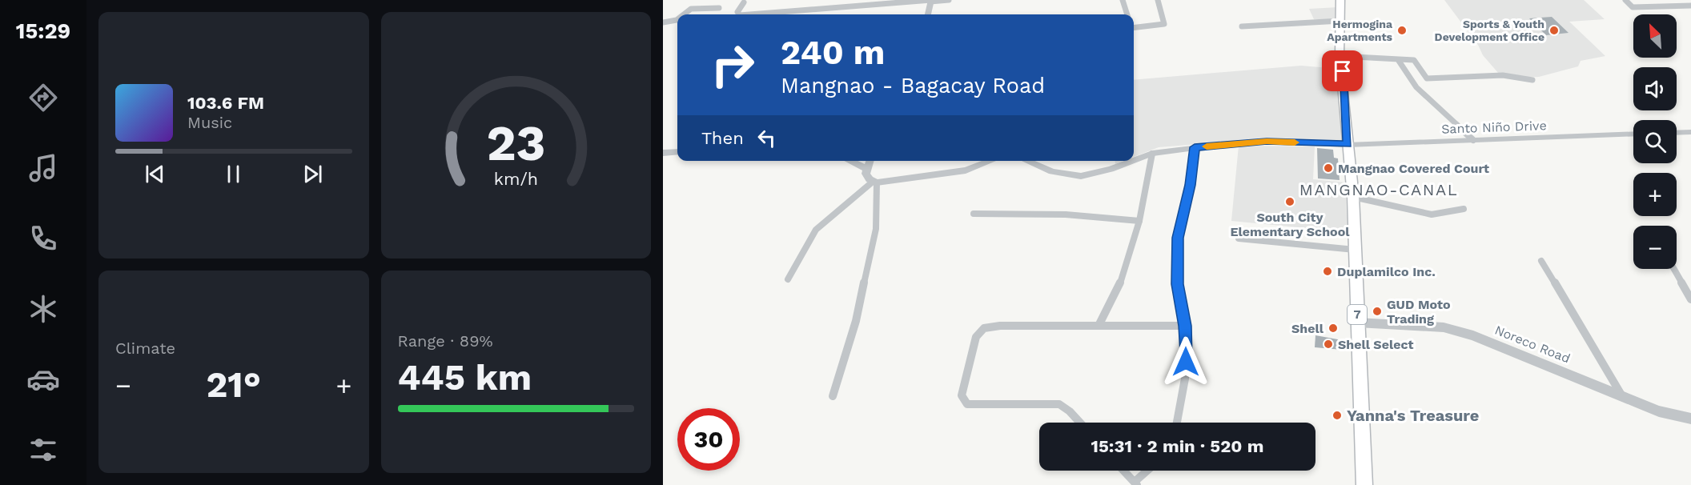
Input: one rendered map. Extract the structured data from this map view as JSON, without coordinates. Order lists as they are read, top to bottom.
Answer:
{
  "streets": {
    "main road": ["7"],
    "street": ["Santo Niño Drive", "Noreco Road"]
  },
  "crossings": [
    ["Santo Niño Drive", "7"],
    ["7", "Noreco Road"]
  ],
  "districts": ["MANGNAO-CANAL"],
  "places": [
    "Hermogina Apartments",
    "Sports & Youth Development Office",
    "Mangnao Covered Court",
    "South City Elementary School",
    "Duplamilco Inc.",
    "GUD Moto Trading",
    "Shell",
    "Shell Select",
    "Yanna's Treasure"
  ],
  "north": "top left",
  "page": {
    "tabs": "15:29",
    "map_buttons": ["+", "−"],
    "turn": ["240 m", "Mangnao - Bagacay Road"],
    "song": ["103.6 FM", "Music"],
    "then": "Then",
    "tile": [
      "Climate",
      ["Range · 89%", "445 km"]
    ],
    "heat": ["−", "21°", "+"],
    "limit": "30",
    "trip": "15:31 · 2 min · 520 m",
    "gauge": ["23", "km/h"]
  }
}
